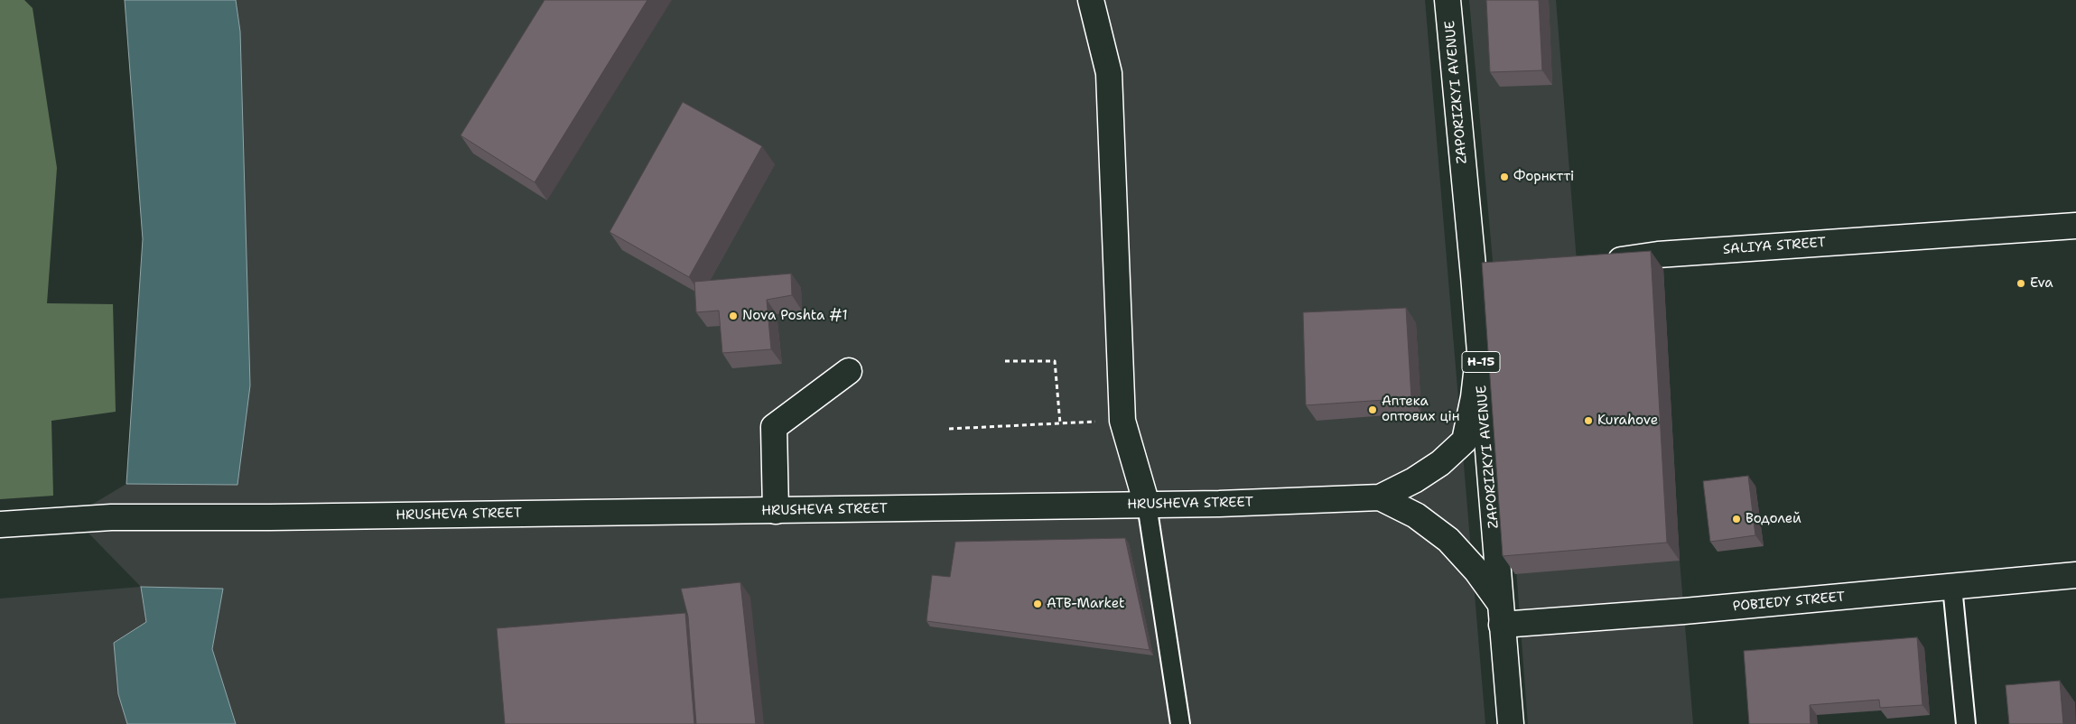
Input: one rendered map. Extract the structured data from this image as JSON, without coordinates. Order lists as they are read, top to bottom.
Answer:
{
  "streets": {
    "main road": [
      "ZAPORIZKYI AVENUE",
      "SALIYA STREET",
      "Н-15",
      "HRUSHEVA STREET",
      "POBIEDY STREET"
    ]
  },
  "crossings": [
    ["ZAPORIZKYI AVENUE", "POBIEDY STREET"]
  ],
  "places": [
    "Форнктті",
    "Eva",
    "Nova Poshta #1",
    "Аптека оптових цін",
    "Kurahove",
    "Водолей",
    "ATB-Market"
  ]
}
